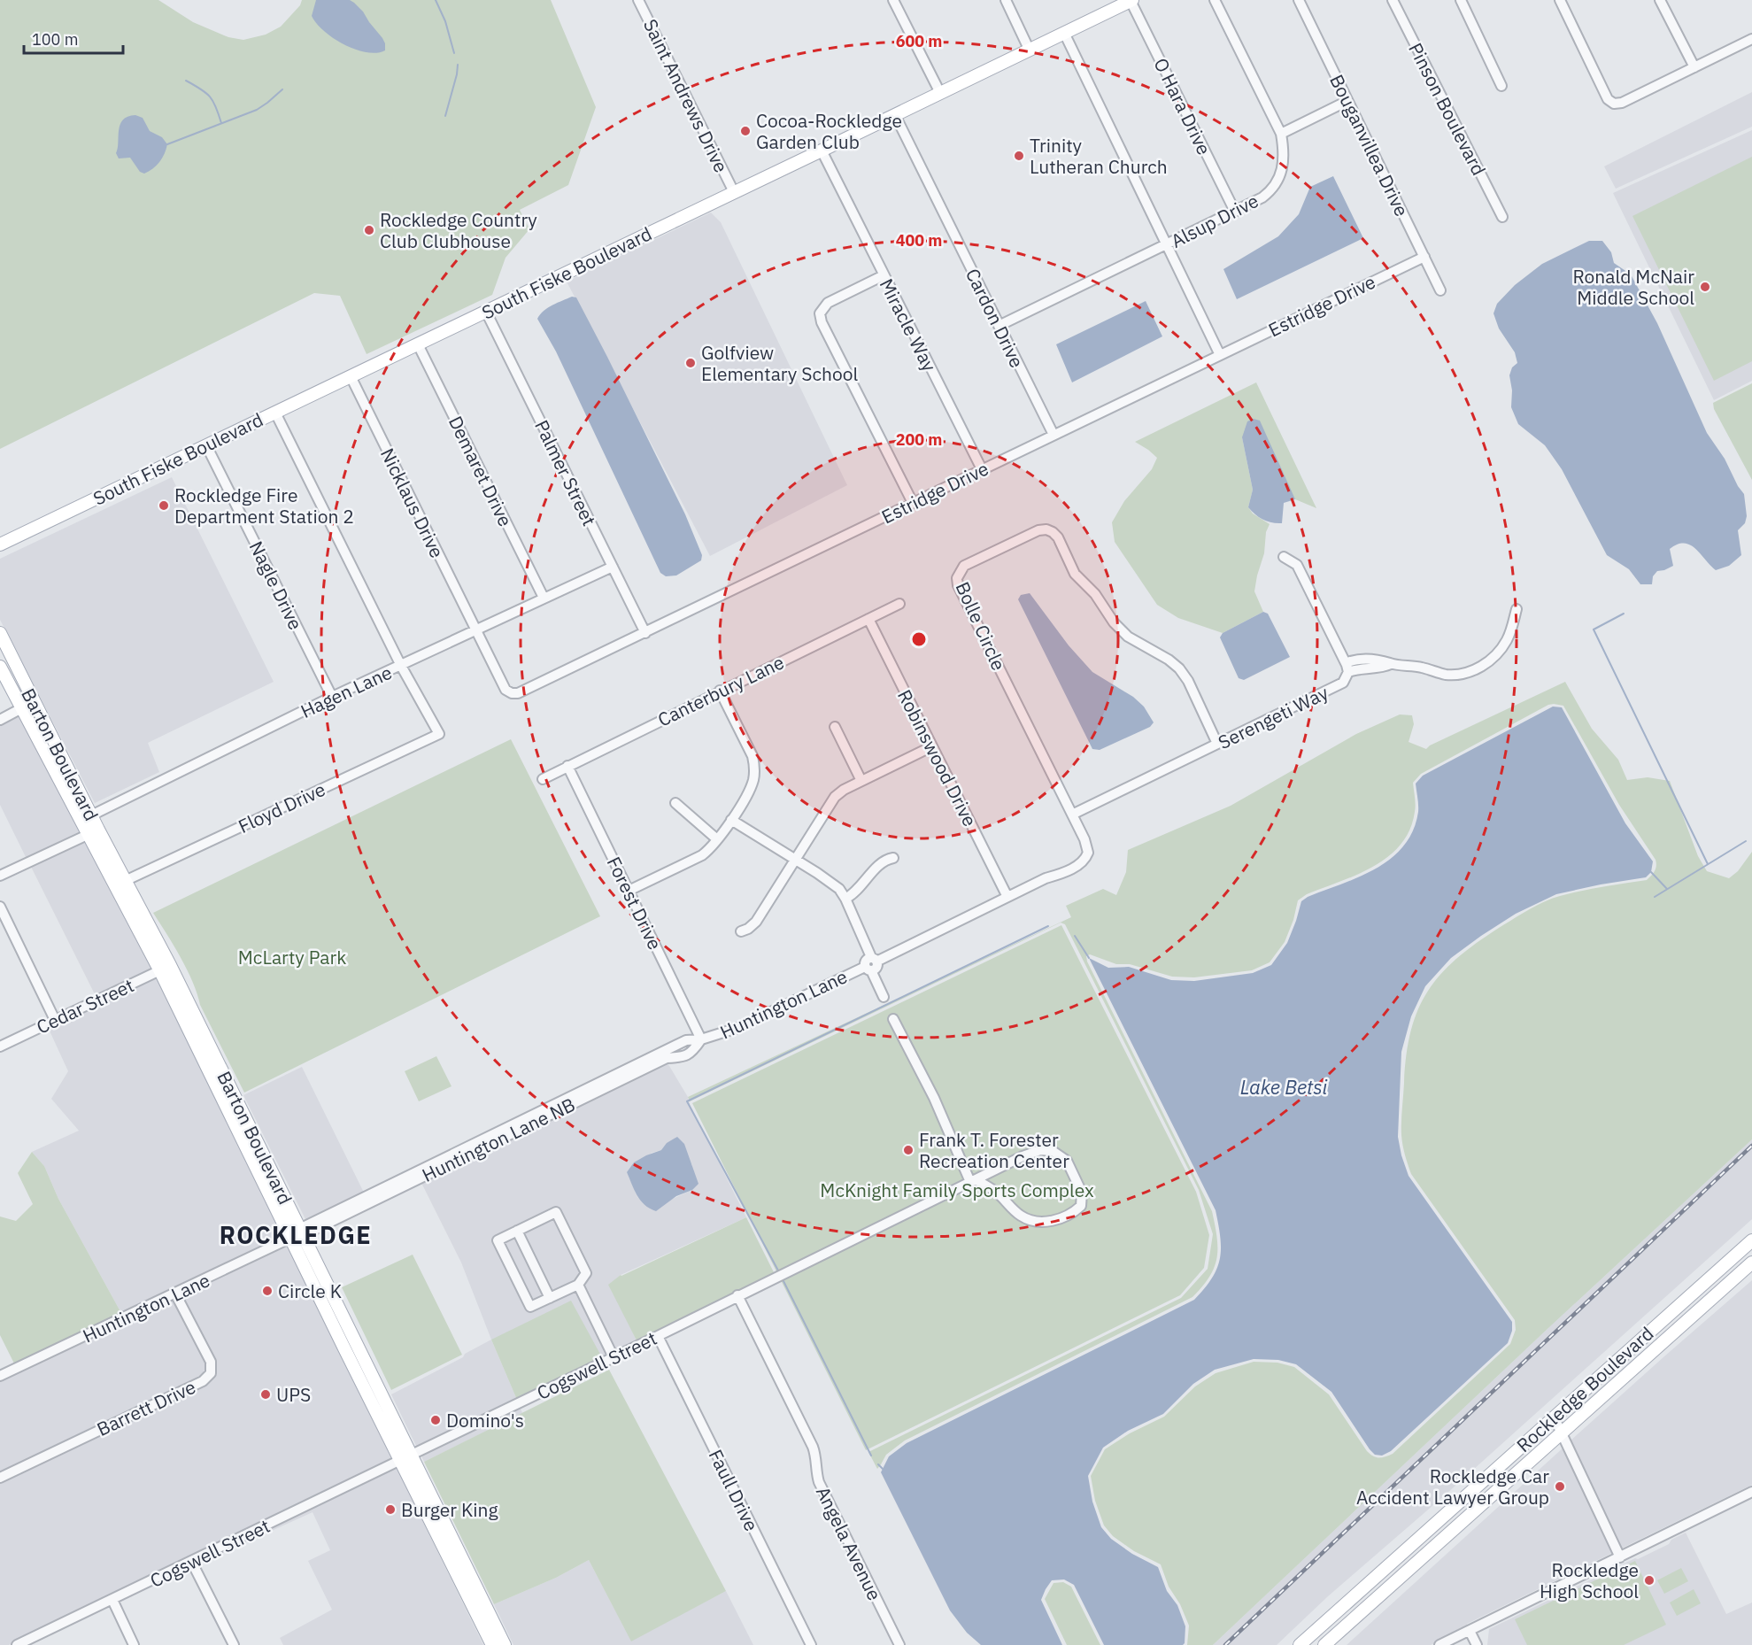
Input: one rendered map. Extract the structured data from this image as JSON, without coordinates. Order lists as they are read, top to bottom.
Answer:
{
  "streets": {
    "main road": ["South Fiske Boulevard", "Barton Boulevard", "Rockledge Boulevard"],
    "street": [
      "Saint Andrews Drive",
      "O Hara Drive",
      "Pinson Boulevard",
      "Bouganvillea Drive",
      "Alsup Drive",
      "Estridge Drive",
      "Cardon Drive",
      "Miracle Way",
      "Demaret Drive",
      "Palmer Street",
      "Nicklaus Drive",
      "Nagle Drive",
      "Bolle Circle",
      "Canterbury Lane",
      "Hagen Lane",
      "Serengeti Way",
      "Robinswood Drive",
      "Floyd Drive",
      "Forest Drive",
      "Huntington Lane",
      "Cedar Street",
      "Huntington Lane NB",
      "Cogswell Street",
      "Barrett Drive",
      "Faull Drive",
      "Angela Avenue"
    ]
  },
  "crossings": [
    ["Saint Andrews Drive", "South Fiske Boulevard"],
    ["O Hara Drive", "Alsup Drive"],
    ["O Hara Drive", "South Fiske Boulevard"],
    ["Bouganvillea Drive", "Estridge Drive"],
    ["Alsup Drive", "Cardon Drive"],
    ["South Fiske Boulevard", "Cardon Drive"],
    ["South Fiske Boulevard", "Miracle Way"],
    ["South Fiske Boulevard", "Demaret Drive"],
    ["South Fiske Boulevard", "Palmer Street"],
    ["South Fiske Boulevard", "Nicklaus Drive"],
    ["South Fiske Boulevard", "Nagle Drive"],
    ["Estridge Drive", "Cardon Drive"],
    ["Estridge Drive", "Miracle Way"],
    ["Estridge Drive", "Palmer Street"],
    ["Estridge Drive", "Nicklaus Drive"],
    ["Estridge Drive", "Hagen Lane"],
    ["Demaret Drive", "Hagen Lane"],
    ["Palmer Street", "Hagen Lane"],
    ["Nicklaus Drive", "Hagen Lane"],
    ["Nagle Drive", "Hagen Lane"],
    ["Bolle Circle", "Serengeti Way"],
    ["Bolle Circle", "Robinswood Drive"],
    ["Canterbury Lane", "Robinswood Drive"],
    ["Canterbury Lane", "Forest Drive"],
    ["Hagen Lane", "Barton Boulevard"],
    ["Hagen Lane", "Floyd Drive"],
    ["Barton Boulevard", "Floyd Drive"],
    ["Barton Boulevard", "Huntington Lane"],
    ["Barton Boulevard", "Cedar Street"],
    ["Barton Boulevard", "Huntington Lane NB"],
    ["Barton Boulevard", "Cogswell Street"],
    ["Forest Drive", "Huntington Lane"],
    ["Forest Drive", "Huntington Lane NB"],
    ["Huntington Lane", "Huntington Lane NB"],
    ["Huntington Lane", "Barrett Drive"],
    ["Cogswell Street", "Faull Drive"],
    ["Cogswell Street", "Angela Avenue"]
  ],
  "districts": ["ROCKLEDGE"],
  "water": ["Lake Betsi"],
  "parks": ["McLarty Park", "McKnight Family Sports Complex"],
  "places": [
    "Cocoa-Rockledge Garden Club",
    "Trinity Lutheran Church",
    "Rockledge Country Club Clubhouse",
    "Ronald McNair Middle School",
    "Golfview Elementary School",
    "Rockledge Fire Department Station 2",
    "Frank T. Forester Recreation Center",
    "Circle K",
    "UPS",
    "Domino's",
    "Rockledge Car Accident Lawyer Group",
    "Burger King",
    "Rockledge High School"
  ],
  "scale_bar": "100 m",
  "rings": ["600 m", "400 m", "200 m"]
}
